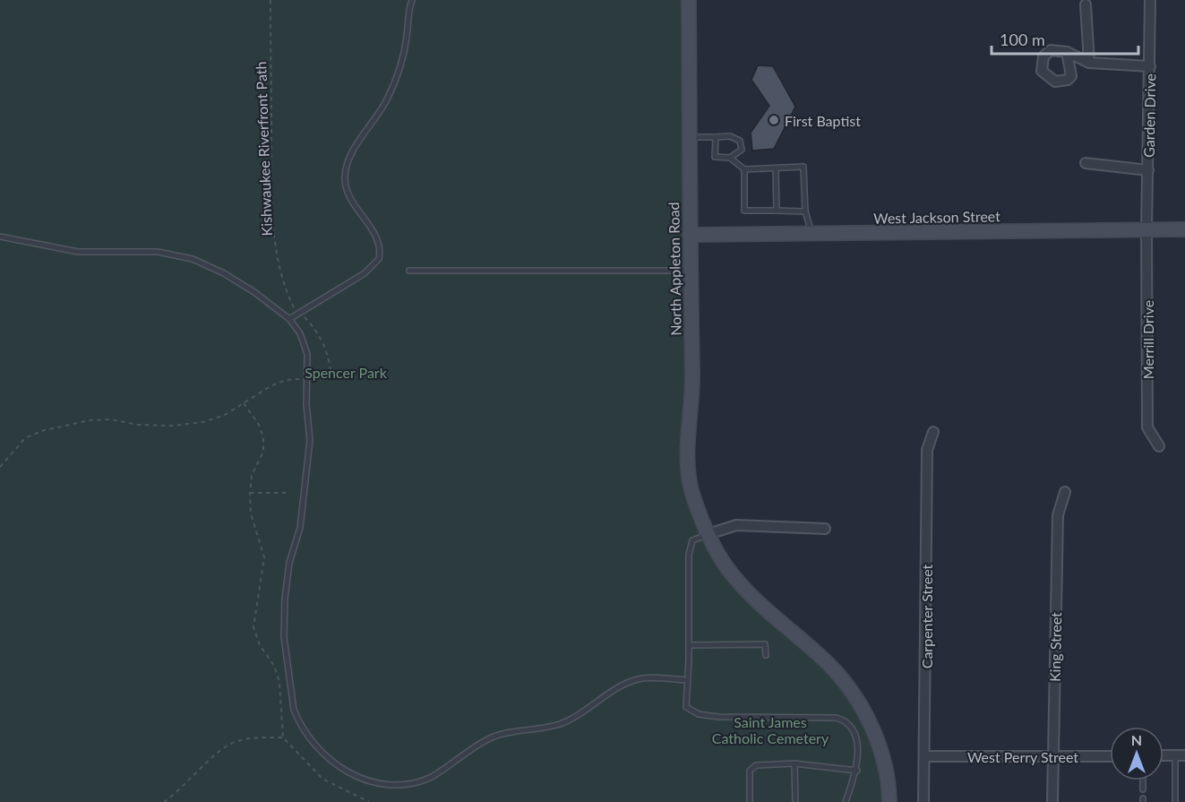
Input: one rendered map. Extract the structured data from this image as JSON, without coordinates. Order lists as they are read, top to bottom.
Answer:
{
  "streets": {
    "main road": ["West Jackson Street", "North Appleton Road"],
    "street": [
      "Garden Drive",
      "Merrill Drive",
      "Carpenter Street",
      "King Street",
      "West Perry Street"
    ],
    "path": ["Kishwaukee Riverfront Path"]
  },
  "crossings": [
    ["Garden Drive", "West Jackson Street"],
    ["Garden Drive", "Merrill Drive"],
    ["West Jackson Street", "North Appleton Road"],
    ["West Jackson Street", "Merrill Drive"],
    ["Carpenter Street", "West Perry Street"],
    ["King Street", "West Perry Street"]
  ],
  "parks": ["Spencer Park", "Saint James Catholic Cemetery"],
  "places": ["First Baptist"],
  "scale_bar": "100 m",
  "north": "top"
}
